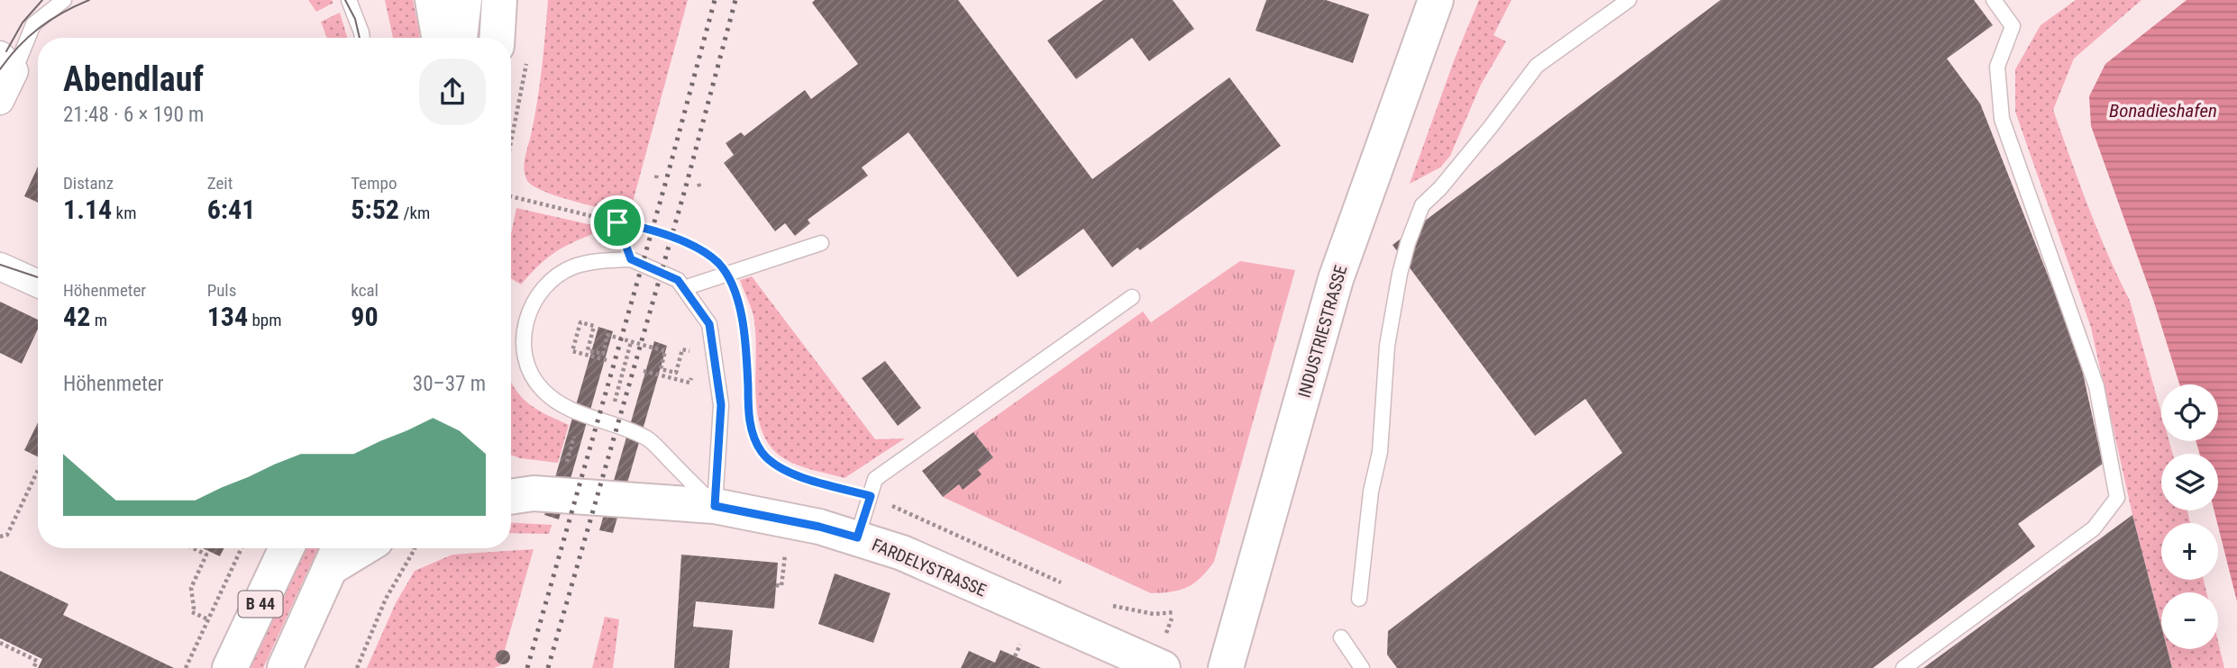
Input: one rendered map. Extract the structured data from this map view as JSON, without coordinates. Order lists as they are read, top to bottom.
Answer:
{
  "streets": {
    "street": ["INDUSTRIESTRASSE", "FARDELYSTRASSE", "B 44"]
  },
  "water": ["Bonadieshafen"],
  "page": {
    "heading": ["Abendlauf", "21:48 · 6 × 190 m"],
    "stats": [
      ["Distanz", "1.14 km"],
      ["Zeit", "6:41"],
      ["Tempo", "5:52 /km"],
      ["Höhenmeter", "42 m"],
      ["Puls", "134 bpm"],
      ["kcal", "90"]
    ],
    "chart": ["Höhenmeter", "30–37 m"],
    "map_buttons": ["+", "−"]
  }
}
